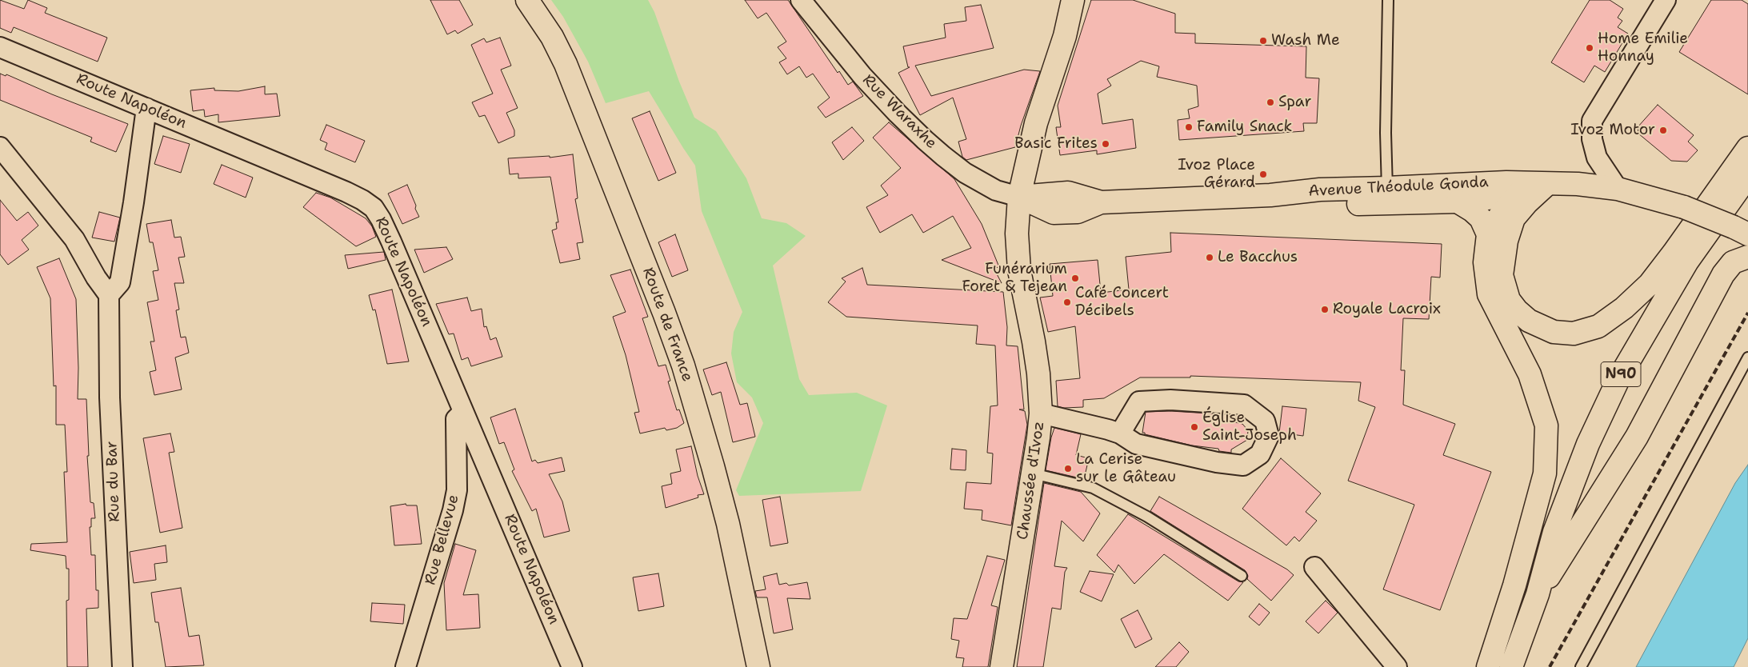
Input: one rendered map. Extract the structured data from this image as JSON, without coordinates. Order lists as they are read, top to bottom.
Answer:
{
  "streets": {
    "main road": [
      "Avenue Théodule Gonda",
      "Route de France",
      "N90",
      "Chaussée d'Ivoz"
    ],
    "street": [
      "Route Napoléon",
      "Rue Waraxhe",
      "Rue du Bar",
      "Rue Bellevue"
    ]
  },
  "crossings": [
    ["Route Napoléon", "Rue Bellevue"],
    ["Rue Waraxhe", "Avenue Théodule Gonda"],
    ["Rue Waraxhe", "Chaussée d'Ivoz"],
    ["Avenue Théodule Gonda", "Chaussée d'Ivoz"]
  ],
  "places": [
    "Wash Me",
    "Home Emilie Honnay",
    "Spar",
    "Family Snack",
    "Ivoz Motor",
    "Basic Frites",
    "Ivoz Place Gérard",
    "Le Bacchus",
    "Funérarium Foret & Tejean",
    "Café Concert Décibels",
    "Royale Lacroix",
    "Église Saint-Joseph",
    "La Cerise sur le Gâteau"
  ]
}
